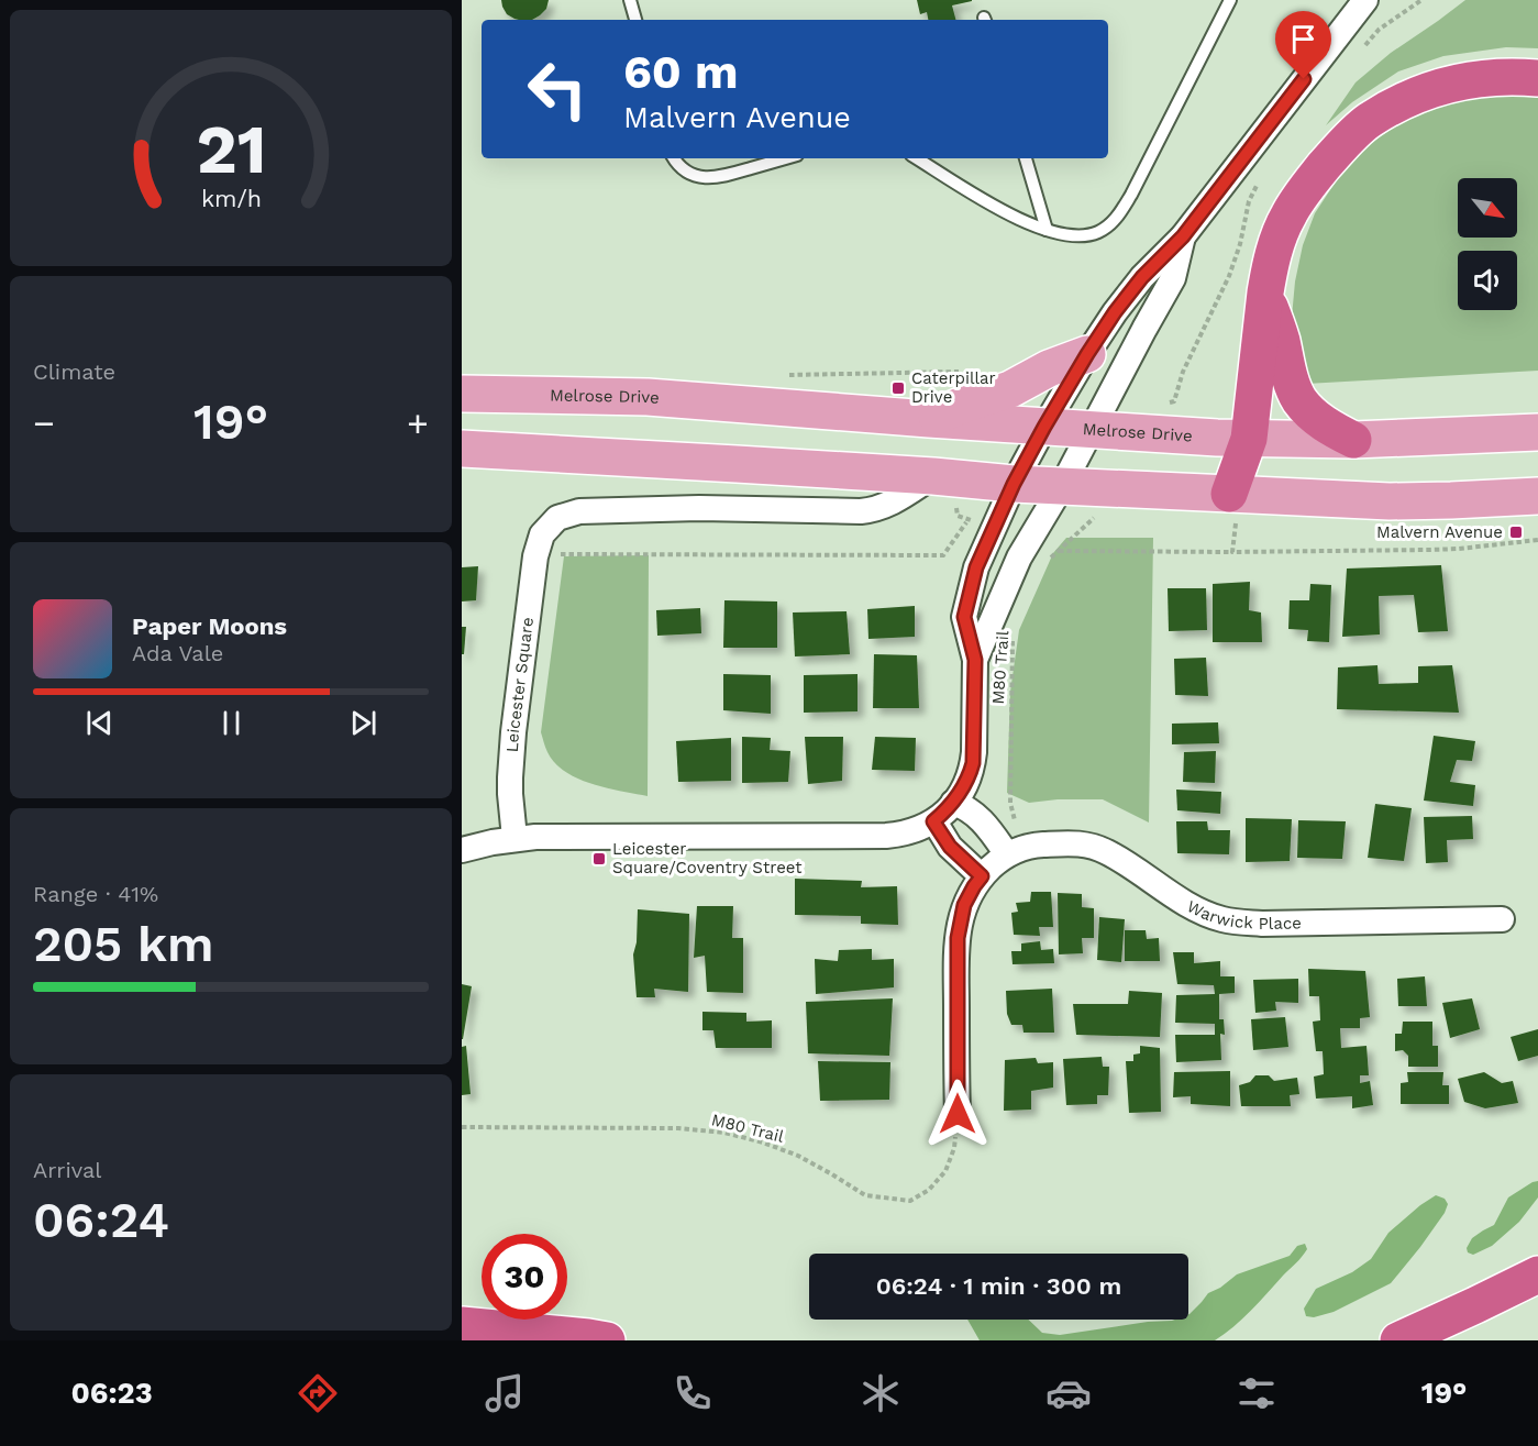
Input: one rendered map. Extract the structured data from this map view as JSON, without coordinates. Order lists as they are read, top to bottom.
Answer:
{
  "streets": {
    "main road": ["Melrose Drive"],
    "street": ["Leicester Square", "Warwick Place"],
    "path": ["M80 Trail"]
  },
  "crossings": [
    ["M80 Trail", "Warwick Place"]
  ],
  "places": {
    "transit": ["Caterpillar Drive", "Malvern Avenue", "Leicester Square/Coventry Street"]
  },
  "north": "bottom right",
  "page": {
    "turn": ["60 m", "Malvern Avenue"],
    "tile": [
      "Climate",
      ["Range · 41%", "205 km"],
      ["Arrival", "06:24"]
    ],
    "heat": ["−", "19°", "+"],
    "song": ["Paper Moons", "Ada Vale"],
    "limit": "30",
    "trip": "06:24 · 1 min · 300 m",
    "tabs": ["06:23", "19°"],
    "gauge": ["21", "km/h"]
  }
}
